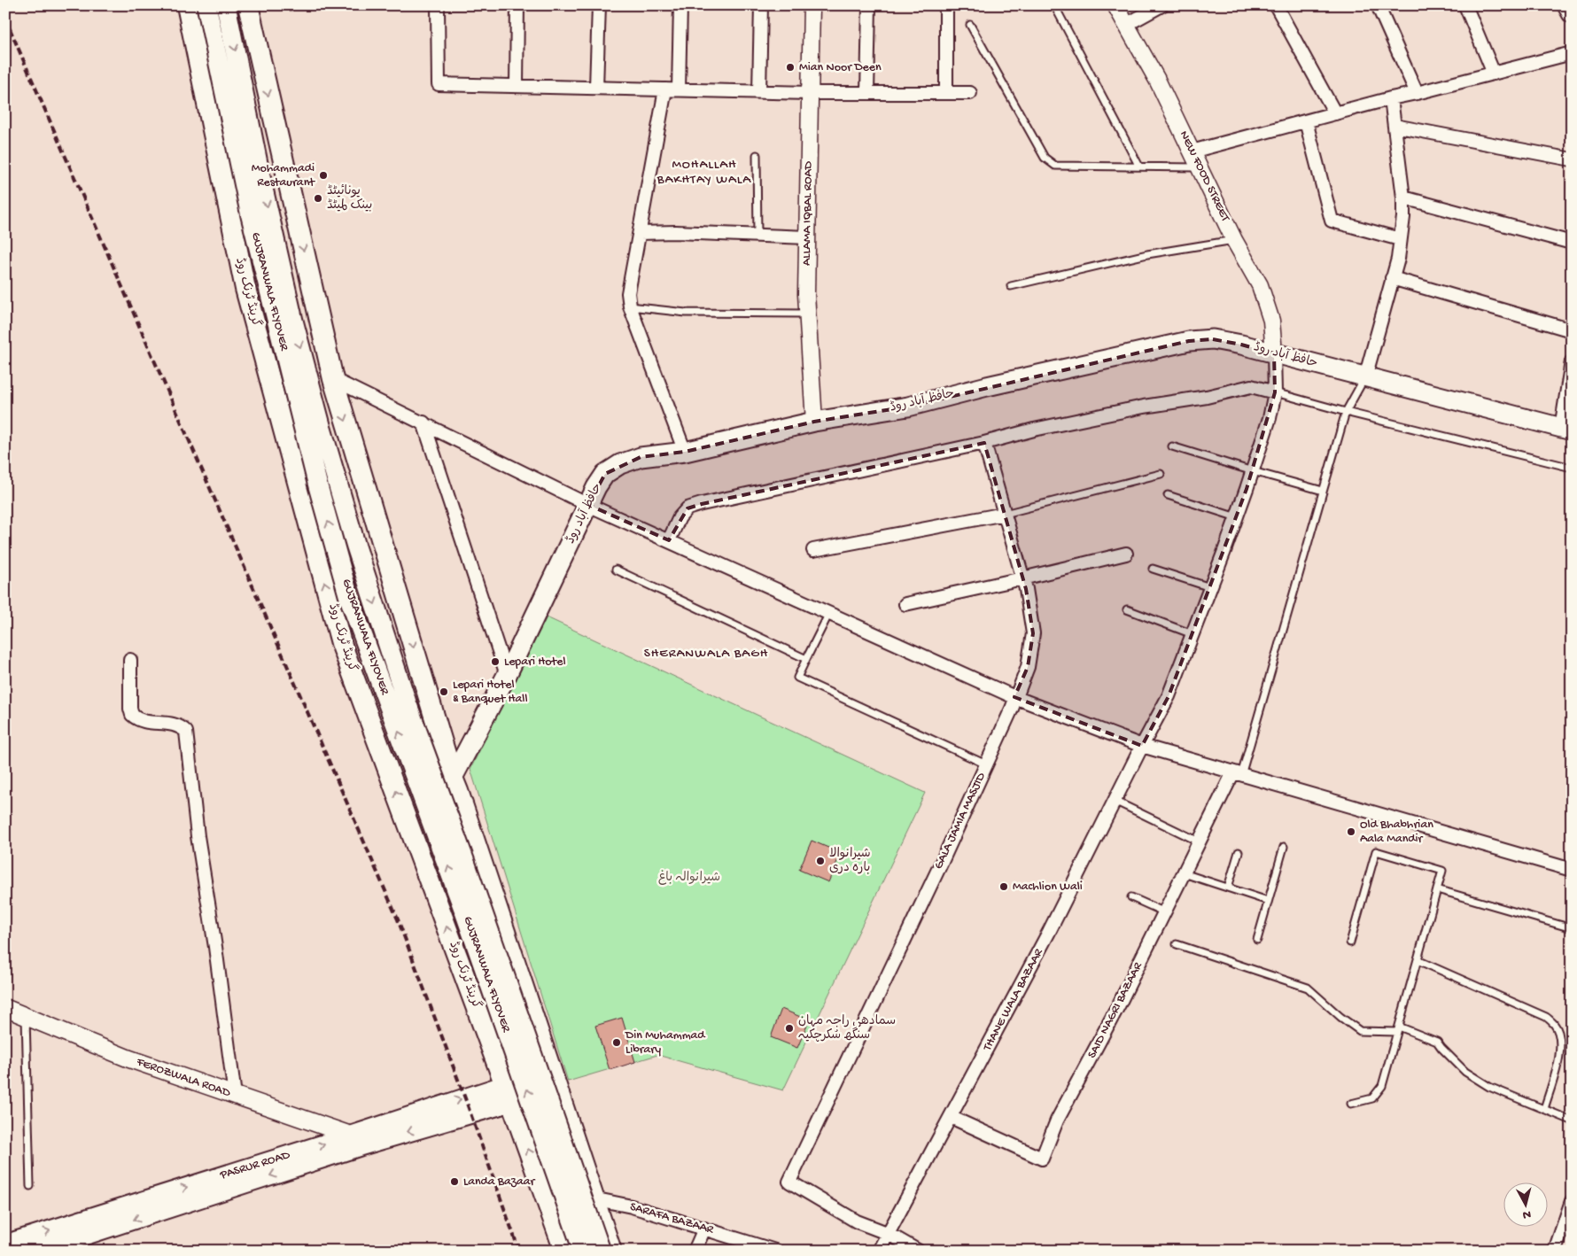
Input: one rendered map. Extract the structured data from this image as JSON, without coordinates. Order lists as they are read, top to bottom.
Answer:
{
  "streets": {
    "highway": ["گرینڈ ٹرنک روڈ"],
    "main road": [
      "GUJRANWALA FLYOVER",
      "حافظ آباد روڈ",
      "FEROZWALA ROAD",
      "PASRUR ROAD"
    ],
    "street": [
      "NEW FOOD STREET",
      "ALLAMA IQBAL ROAD",
      "GALA JAMIA MASJID",
      "THANE WALA BAZAAR",
      "SAID NAGRI BAZAAR",
      "SARAFA BAZAAR"
    ]
  },
  "crossings": [
    ["NEW FOOD STREET", "حافظ آباد روڈ"],
    ["NEW FOOD STREET", "THANE WALA BAZAAR"],
    ["ALLAMA IQBAL ROAD", "حافظ آباد روڈ"],
    ["گرینڈ ٹرنک روڈ", "PASRUR ROAD"],
    ["حافظ آباد روڈ", "THANE WALA BAZAAR"],
    ["GALA JAMIA MASJID", "THANE WALA BAZAAR"],
    ["THANE WALA BAZAAR", "SAID NAGRI BAZAAR"],
    ["FEROZWALA ROAD", "PASRUR ROAD"]
  ],
  "districts": ["MOHALLAH BAKHTAY WALA", "SHERANWALA BAGH"],
  "parks": ["شیرانوالہ باغ"],
  "places": [
    "Mian Noor Deen",
    "Mohammadi Restaurant",
    "یونائیٹڈ بینک لمیٹڈ",
    "Lepari Hotel",
    "Lepari Hotel & Banquet Hall",
    "Old Bhabhrian Aala Mandir",
    "شیرانوالا بارہ دری",
    "Machlion Wali",
    "سمادھی راجہ مہان سنگھ سُکرچکیہ",
    "Din Muhammad Library",
    "Landa Bazaar"
  ],
  "north": "bottom"
}
